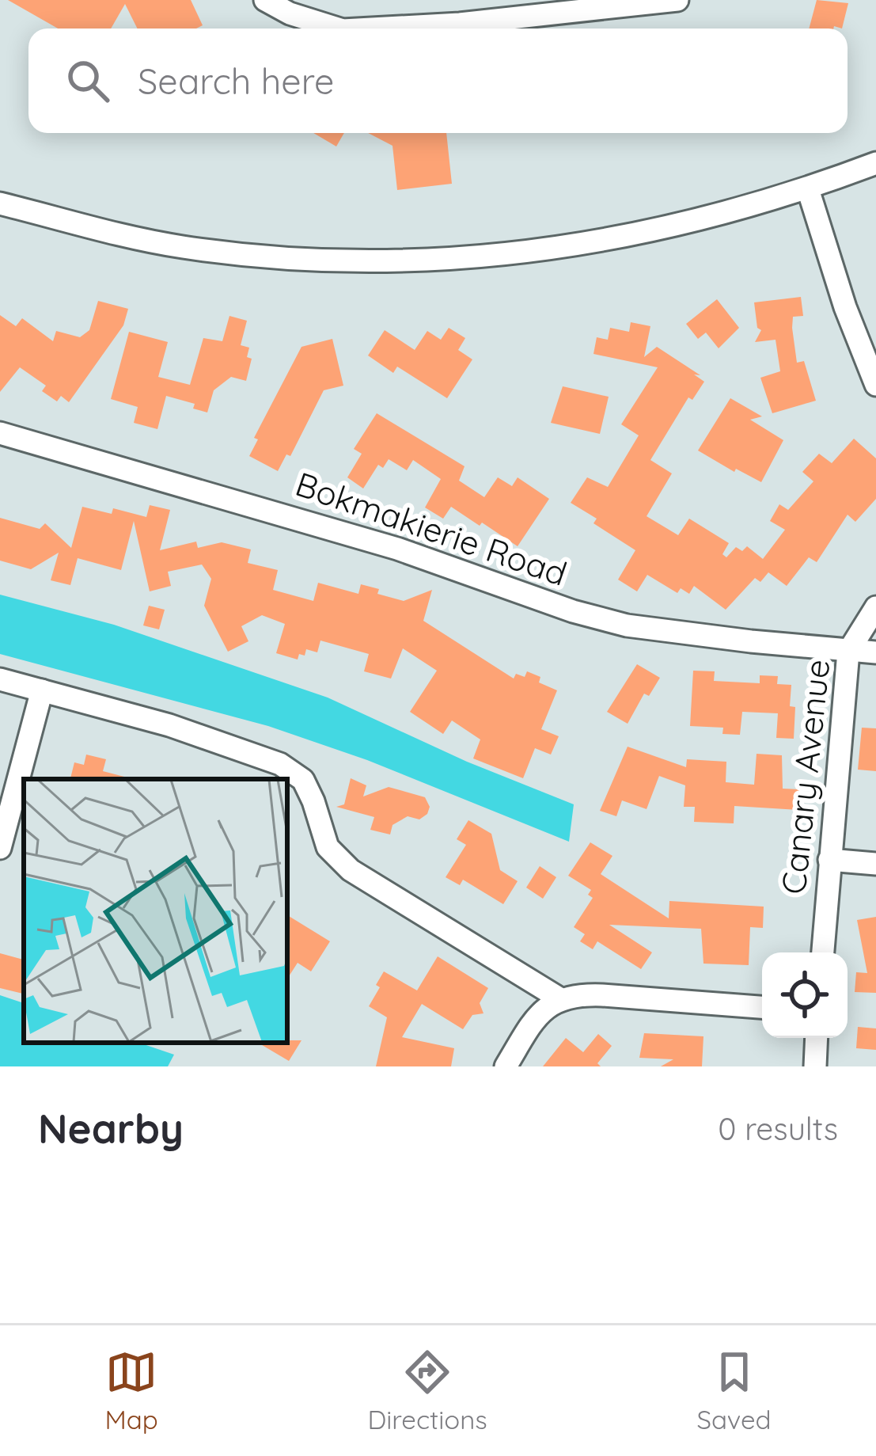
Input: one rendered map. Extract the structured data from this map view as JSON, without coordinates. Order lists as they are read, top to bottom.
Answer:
{
  "streets": {
    "street": ["Bokmakierie Road", "Canary Avenue"]
  },
  "crossings": [
    ["Bokmakierie Road", "Canary Avenue"]
  ],
  "page": {
    "search": "Search here",
    "heading": ["Nearby", "0 results"],
    "nav": ["Map", "Directions", "Saved"]
  }
}
